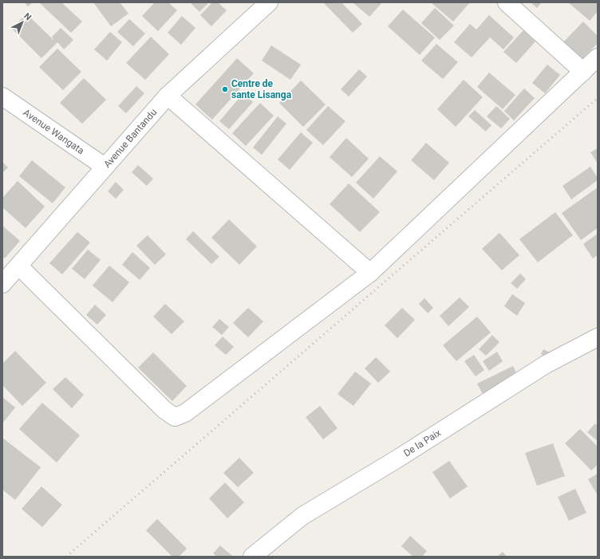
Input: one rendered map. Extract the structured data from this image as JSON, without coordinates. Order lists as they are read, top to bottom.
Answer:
{
  "streets": {
    "street": ["Avenue Wangata", "Avenue Bantandu", "De la Paix"]
  },
  "crossings": [
    ["Avenue Wangata", "Avenue Bantandu"]
  ],
  "places": ["Centre de sante Lisanga"],
  "north": "top right"
}
